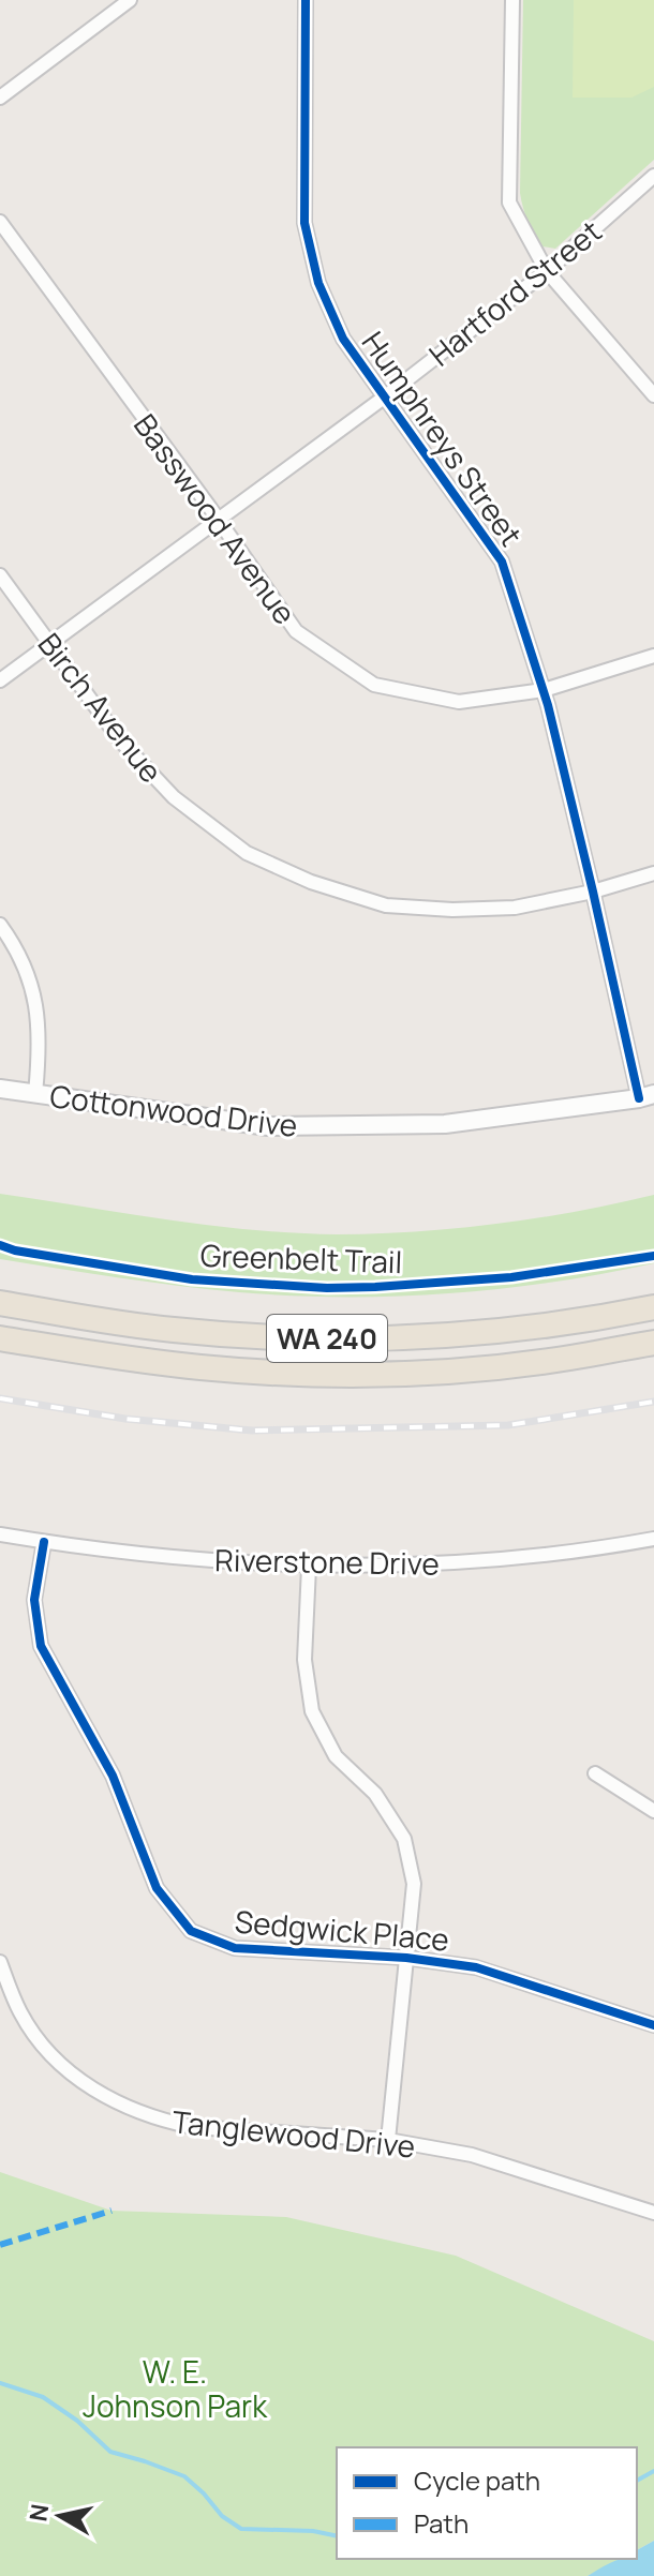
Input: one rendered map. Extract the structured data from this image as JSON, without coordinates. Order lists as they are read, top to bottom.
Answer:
{
  "streets": {
    "highway": ["WA 240"],
    "street": [
      "Hartford Street",
      "Humphreys Street",
      "Basswood Avenue",
      "Birch Avenue",
      "Cottonwood Drive",
      "Riverstone Drive",
      "Sedgwick Place",
      "Tanglewood Drive"
    ],
    "cycle path": ["Greenbelt Trail"]
  },
  "crossings": [
    ["Hartford Street", "Humphreys Street"],
    ["Hartford Street", "Basswood Avenue"],
    ["Hartford Street", "Birch Avenue"],
    ["Humphreys Street", "Basswood Avenue"],
    ["Humphreys Street", "Birch Avenue"],
    ["Humphreys Street", "Cottonwood Drive"],
    ["Riverstone Drive", "Sedgwick Place"]
  ],
  "parks": ["W. E. Johnson Park"],
  "legend": ["Cycle path", "Path"],
  "north": "left"
}
